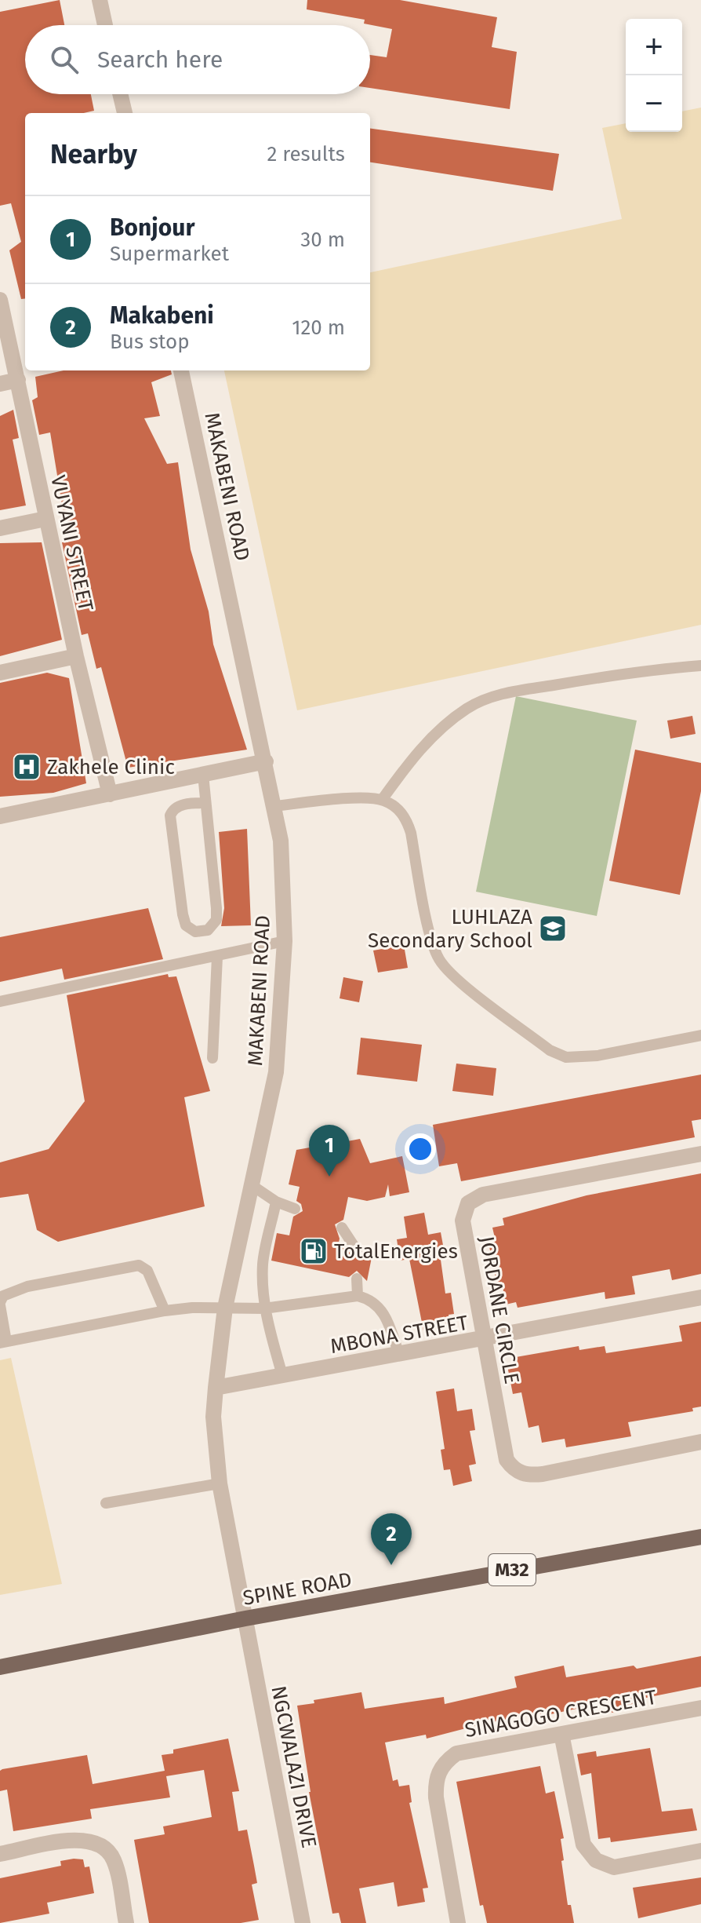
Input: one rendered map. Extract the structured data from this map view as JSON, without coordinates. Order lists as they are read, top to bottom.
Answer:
{
  "streets": {
    "main road": ["M32", "SPINE ROAD"],
    "street": [
      "MAKABENI ROAD",
      "VUYANI STREET",
      "JORDANE CIRCLE",
      "MBONA STREET",
      "SINAGOGO CRESCENT",
      "NGCWALAZI DRIVE"
    ]
  },
  "crossings": [
    ["MAKABENI ROAD", "MBONA STREET"],
    ["MAKABENI ROAD", "SPINE ROAD"],
    ["MAKABENI ROAD", "NGCWALAZI DRIVE"],
    ["JORDANE CIRCLE", "MBONA STREET"],
    ["SPINE ROAD", "NGCWALAZI DRIVE"]
  ],
  "places": {
    "hospital": ["Zakhele Clinic"],
    "school or university": ["LUHLAZA Secondary School"],
    "fuel station": ["TotalEnergies"]
  },
  "page": {
    "map_buttons": ["+", "−"],
    "search": "Search here",
    "heading": ["Nearby", "2 results"],
    "list": [
      {
        "mark": "1",
        "name": "Bonjour",
        "note": "Supermarket",
        "value": "30 m"
      },
      {
        "mark": "2",
        "name": "Makabeni",
        "note": "Bus stop",
        "value": "120 m"
      }
    ],
    "pins": ["1", "2"]
  }
}
